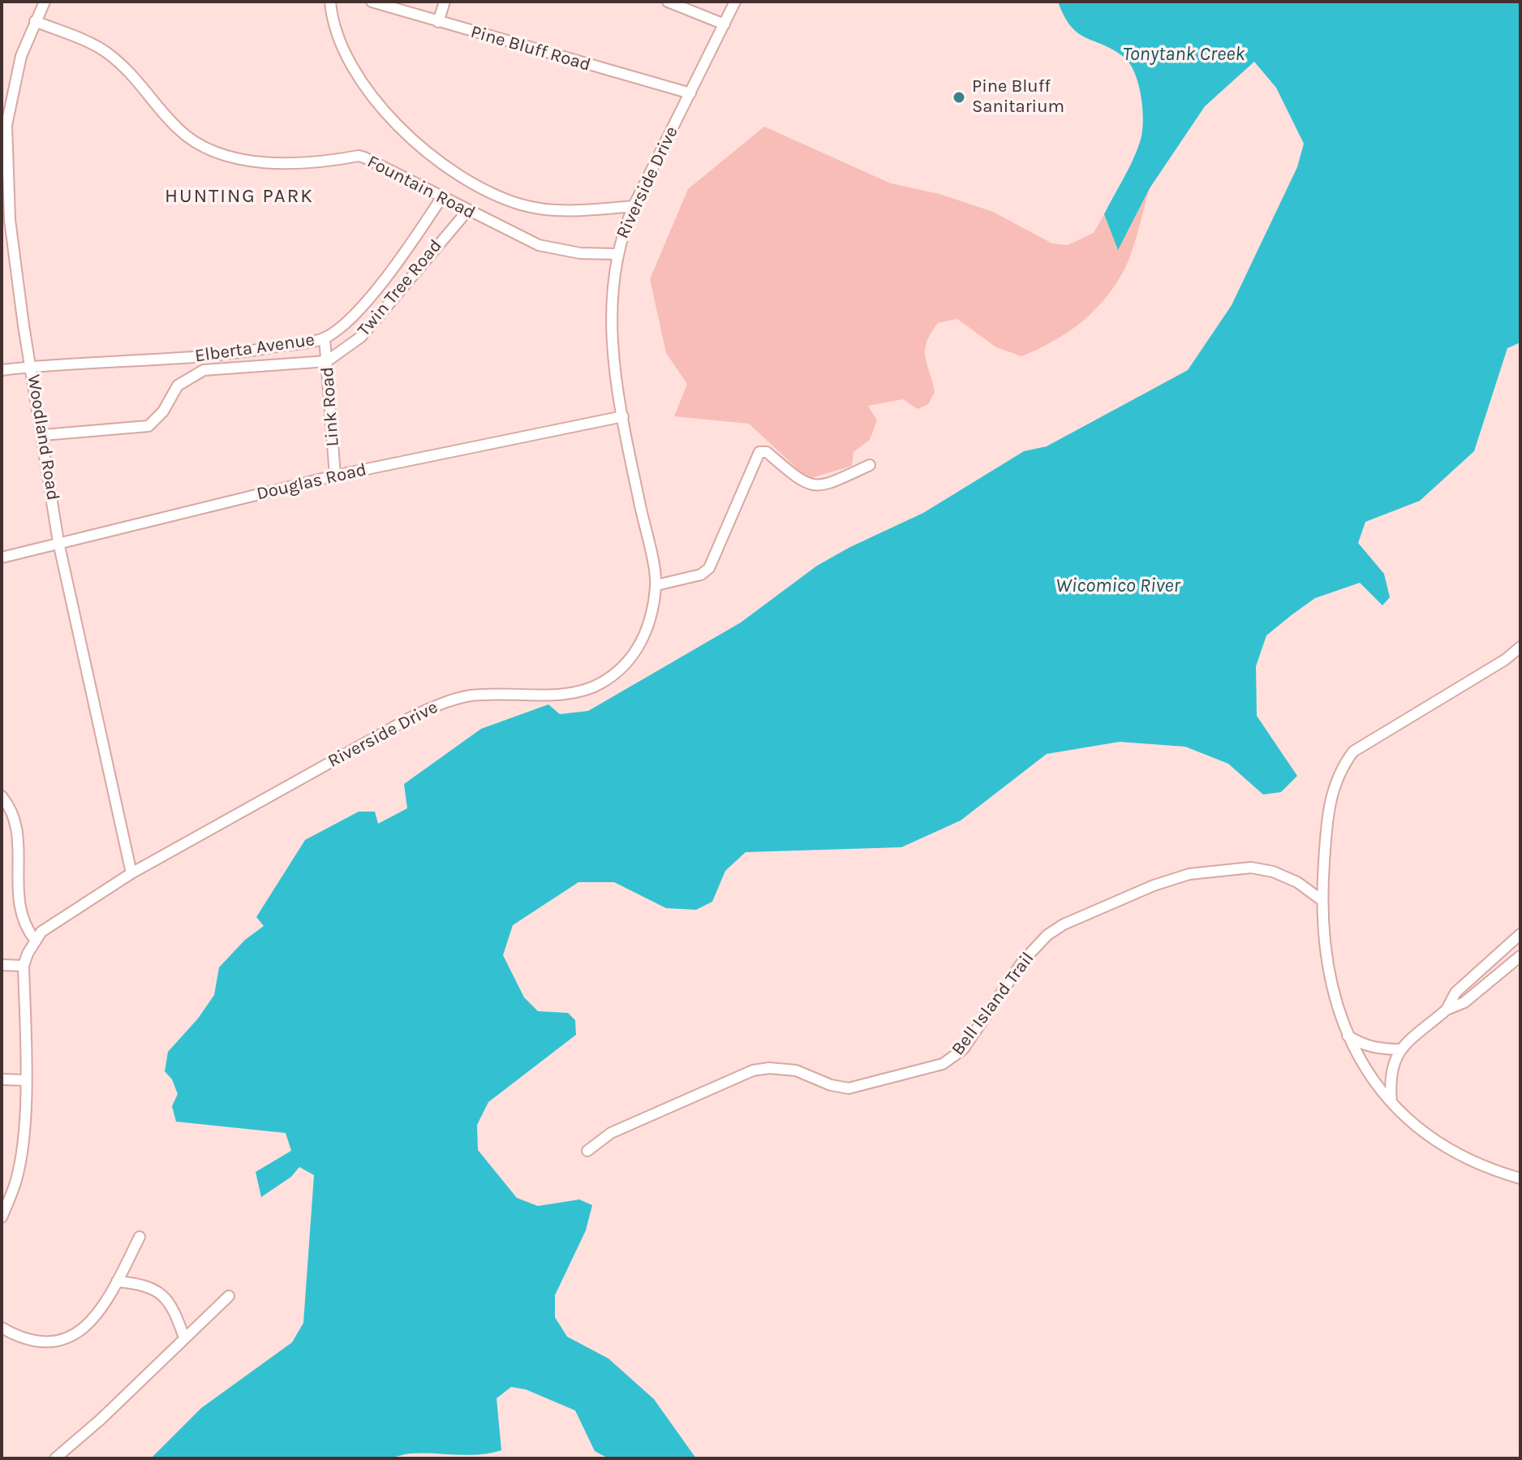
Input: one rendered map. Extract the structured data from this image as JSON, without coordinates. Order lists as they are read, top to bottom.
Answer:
{
  "streets": {
    "street": [
      "Pine Bluff Road",
      "Riverside Drive",
      "Fountain Road",
      "Twin Tree Road",
      "Elberta Avenue",
      "Link Road",
      "Woodland Road",
      "Douglas Road",
      "Bell Island Trail"
    ]
  },
  "crossings": [
    ["Pine Bluff Road", "Riverside Drive"],
    ["Riverside Drive", "Fountain Road"],
    ["Riverside Drive", "Woodland Road"],
    ["Riverside Drive", "Douglas Road"],
    ["Fountain Road", "Twin Tree Road"],
    ["Fountain Road", "Elberta Avenue"],
    ["Fountain Road", "Woodland Road"],
    ["Twin Tree Road", "Link Road"],
    ["Elberta Avenue", "Link Road"],
    ["Elberta Avenue", "Woodland Road"],
    ["Link Road", "Douglas Road"],
    ["Woodland Road", "Douglas Road"]
  ],
  "districts": ["HUNTING PARK"],
  "water": ["Tonytank Creek", "Wicomico River"],
  "places": ["Pine Bluff Sanitarium"]
}
